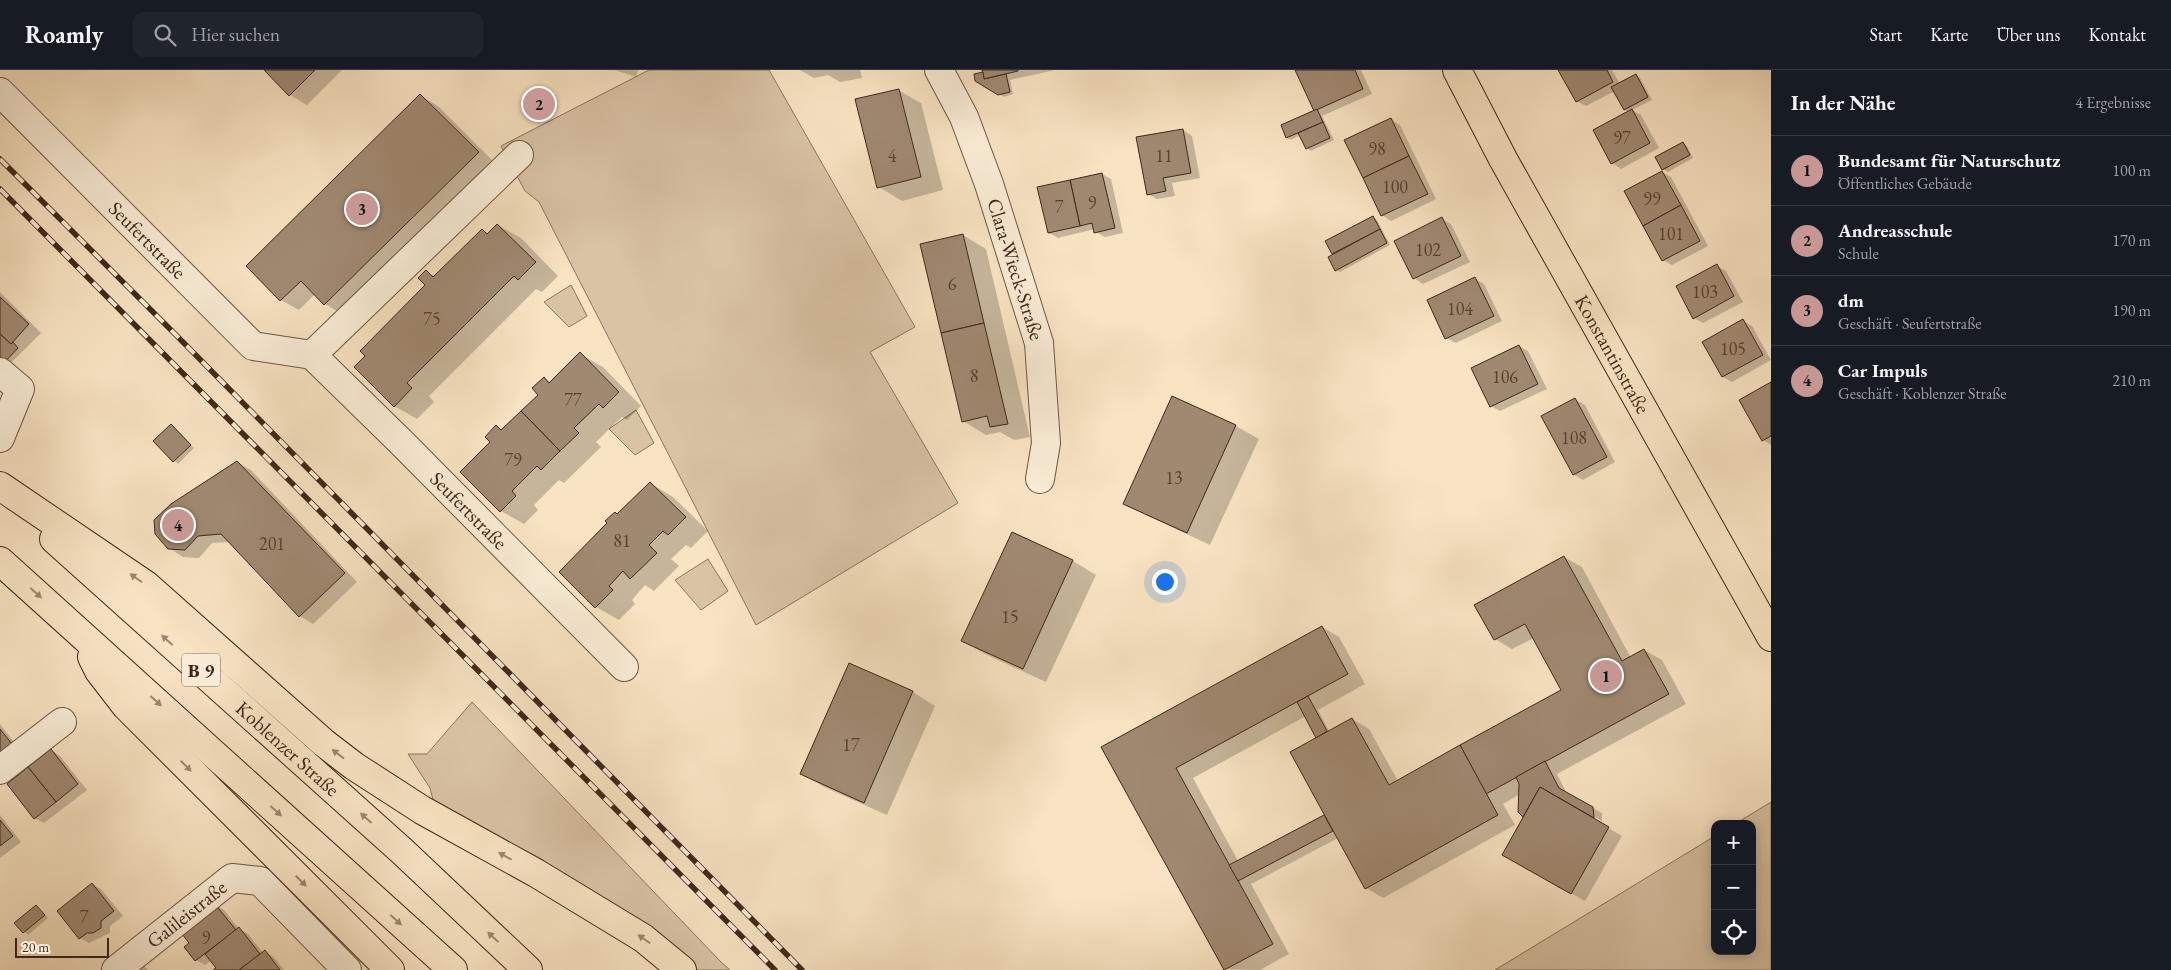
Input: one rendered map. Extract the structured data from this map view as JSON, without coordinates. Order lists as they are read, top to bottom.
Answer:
{
  "streets": {
    "main road": ["Konstantinstraße", "B 9", "Koblenzer Straße"],
    "street": ["Seufertstraße", "Clara-Wieck-Straße", "Galileistraße"]
  },
  "house_numbers": [
    "97",
    "98",
    "4",
    "11",
    "100",
    "99",
    "9",
    "7",
    "101",
    "102",
    "6",
    "103",
    "104",
    "75",
    "105",
    "8",
    "106",
    "77",
    "108",
    "79",
    "13",
    "81",
    "201",
    "15",
    "17",
    "7",
    "9"
  ],
  "scale_bar": "20 m",
  "page": {
    "header": "Roamly",
    "search": "Hier suchen",
    "nav": [
      "Start",
      "Karte",
      "Über uns",
      "Kontakt"
    ],
    "heading": ["In der Nähe", "4 Ergebnisse"],
    "pins": [
      "2",
      "3",
      "4",
      "1"
    ],
    "list": [
      {
        "mark": "1",
        "name": "Bundesamt für Naturschutz",
        "note": "Öffentliches Gebäude",
        "value": "100 m"
      },
      {
        "mark": "2",
        "name": "Andreasschule",
        "note": "Schule",
        "value": "170 m"
      },
      {
        "mark": "3",
        "name": "dm",
        "note": "Geschäft · Seufertstraße",
        "value": "190 m"
      },
      {
        "mark": "4",
        "name": "Car Impuls",
        "note": "Geschäft · Koblenzer Straße",
        "value": "210 m"
      }
    ],
    "map_buttons": ["+", "−"],
    "scale": "20 m"
  }
}
